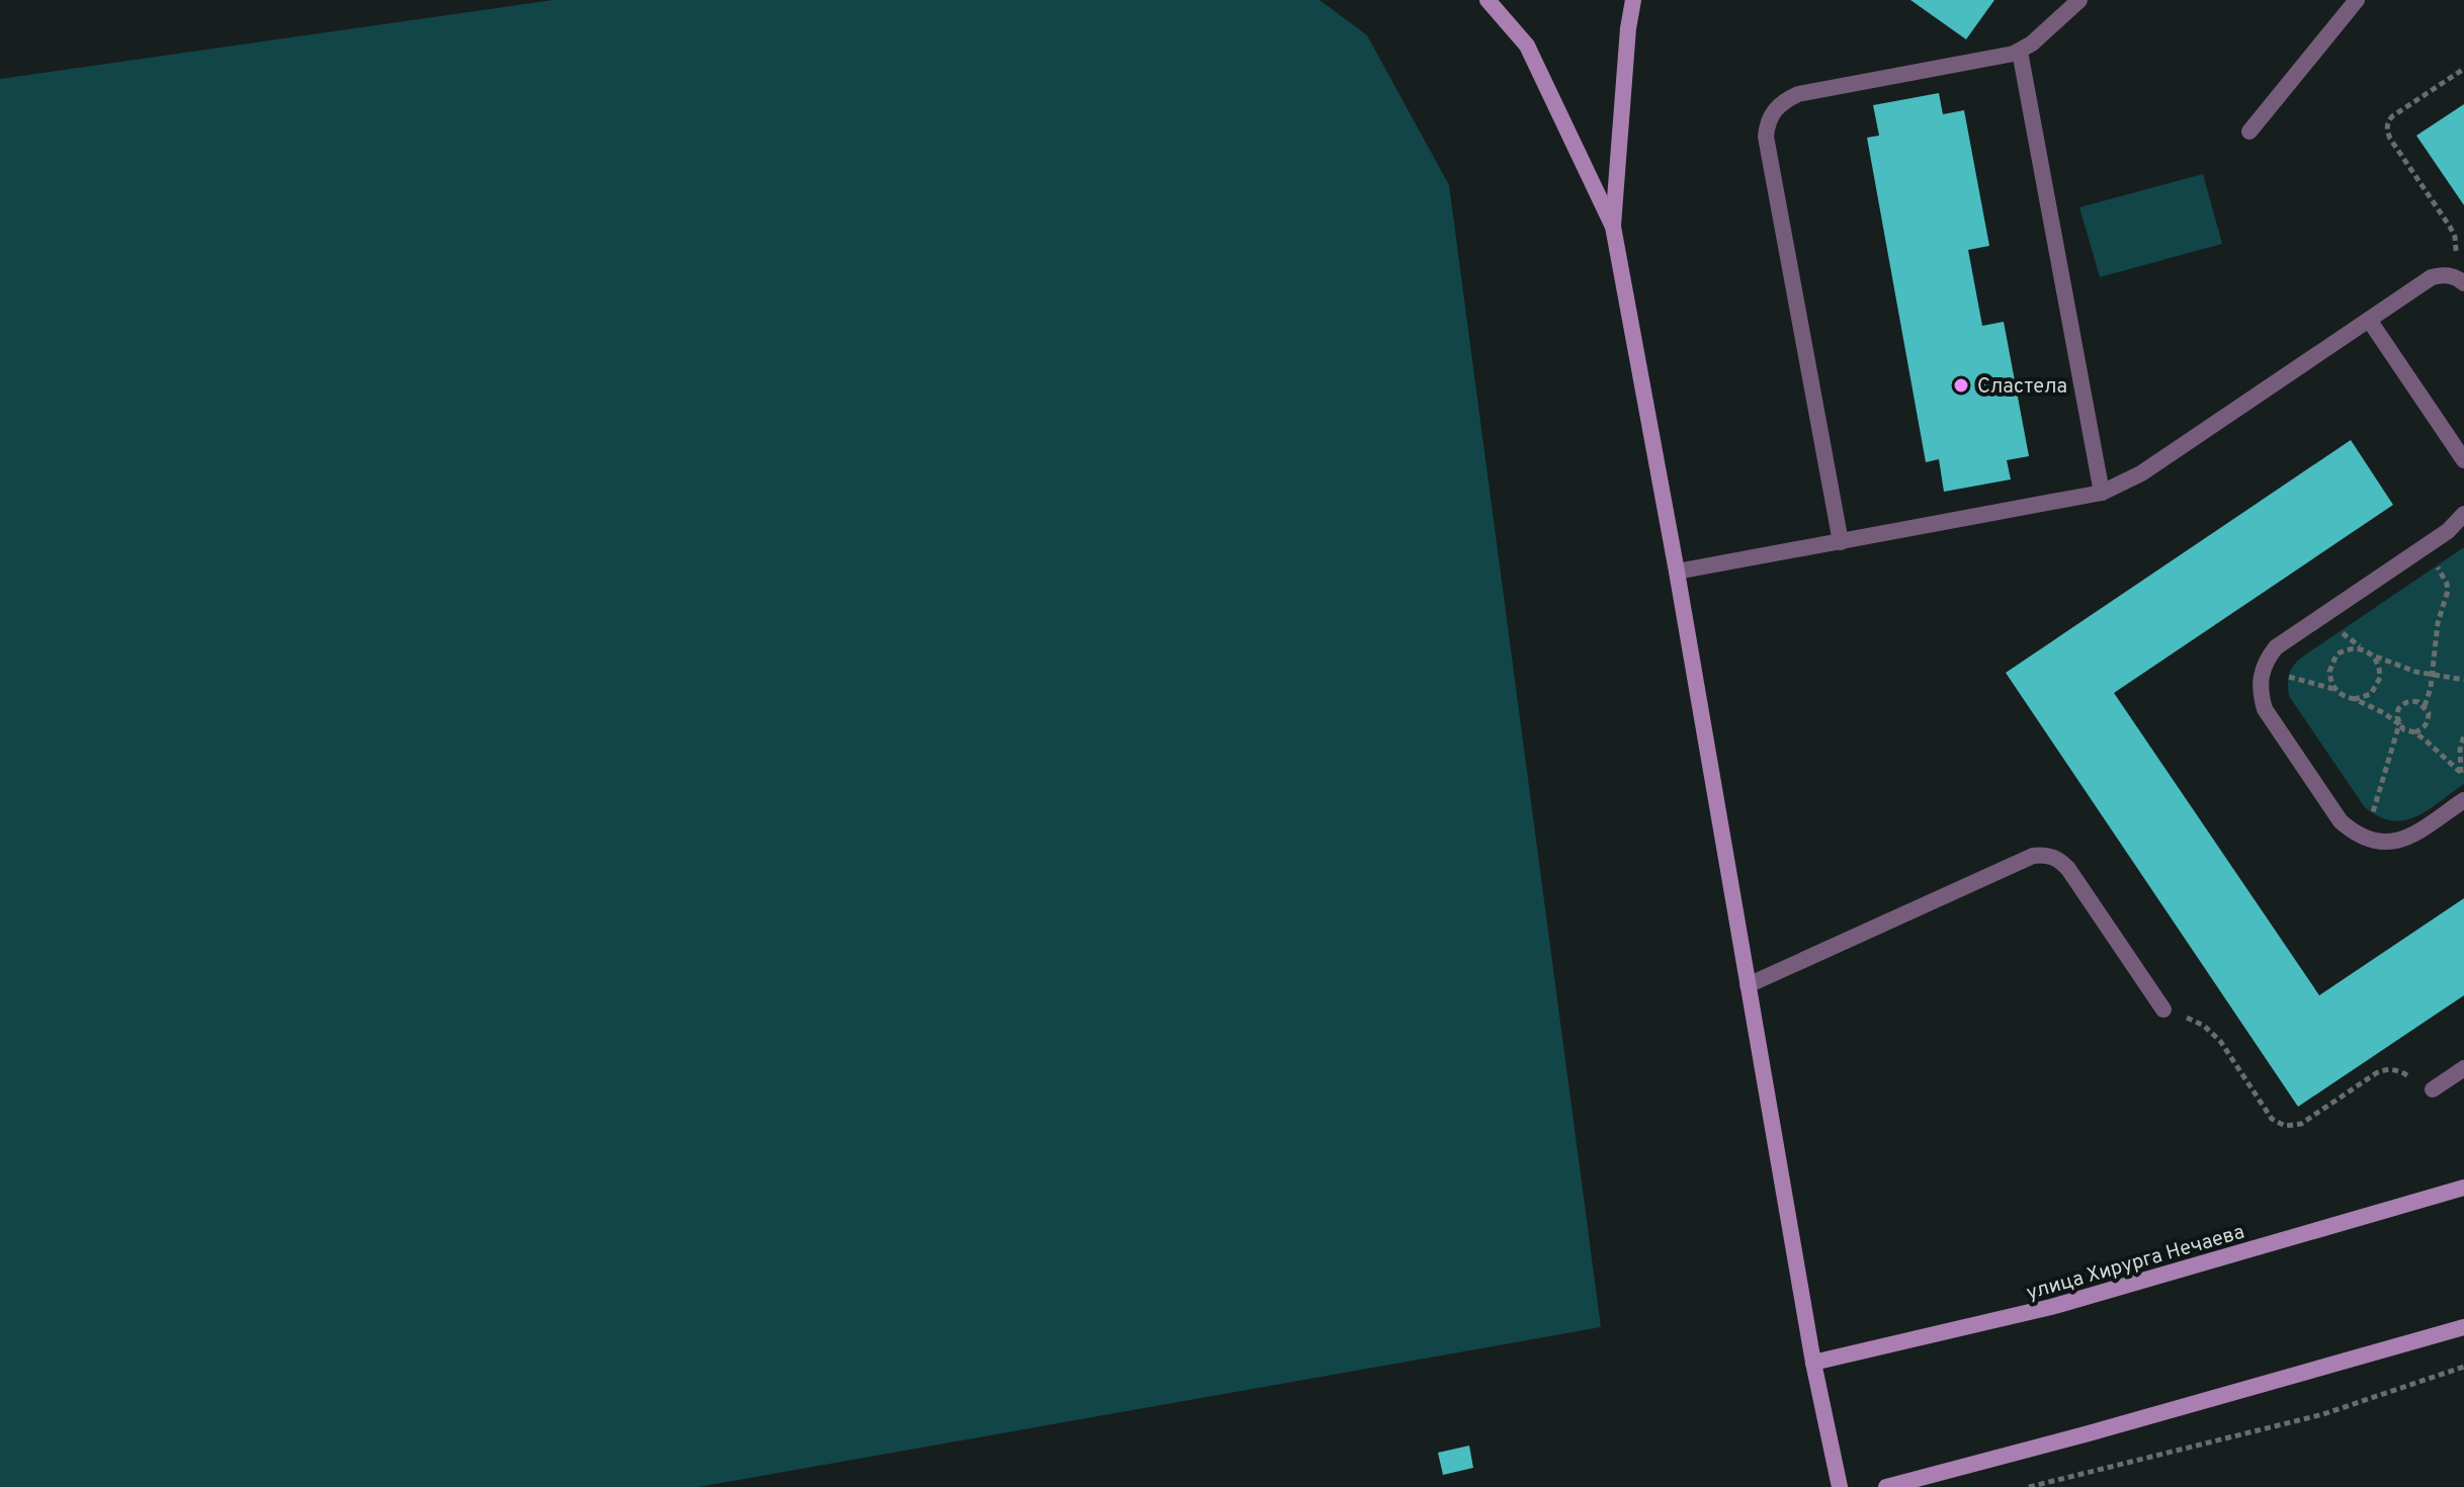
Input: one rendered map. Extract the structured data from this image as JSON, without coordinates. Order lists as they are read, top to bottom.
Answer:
{
  "streets": {
    "main road": ["улица Хирурга Нечаева"]
  },
  "places": ["Сластела"]
}
